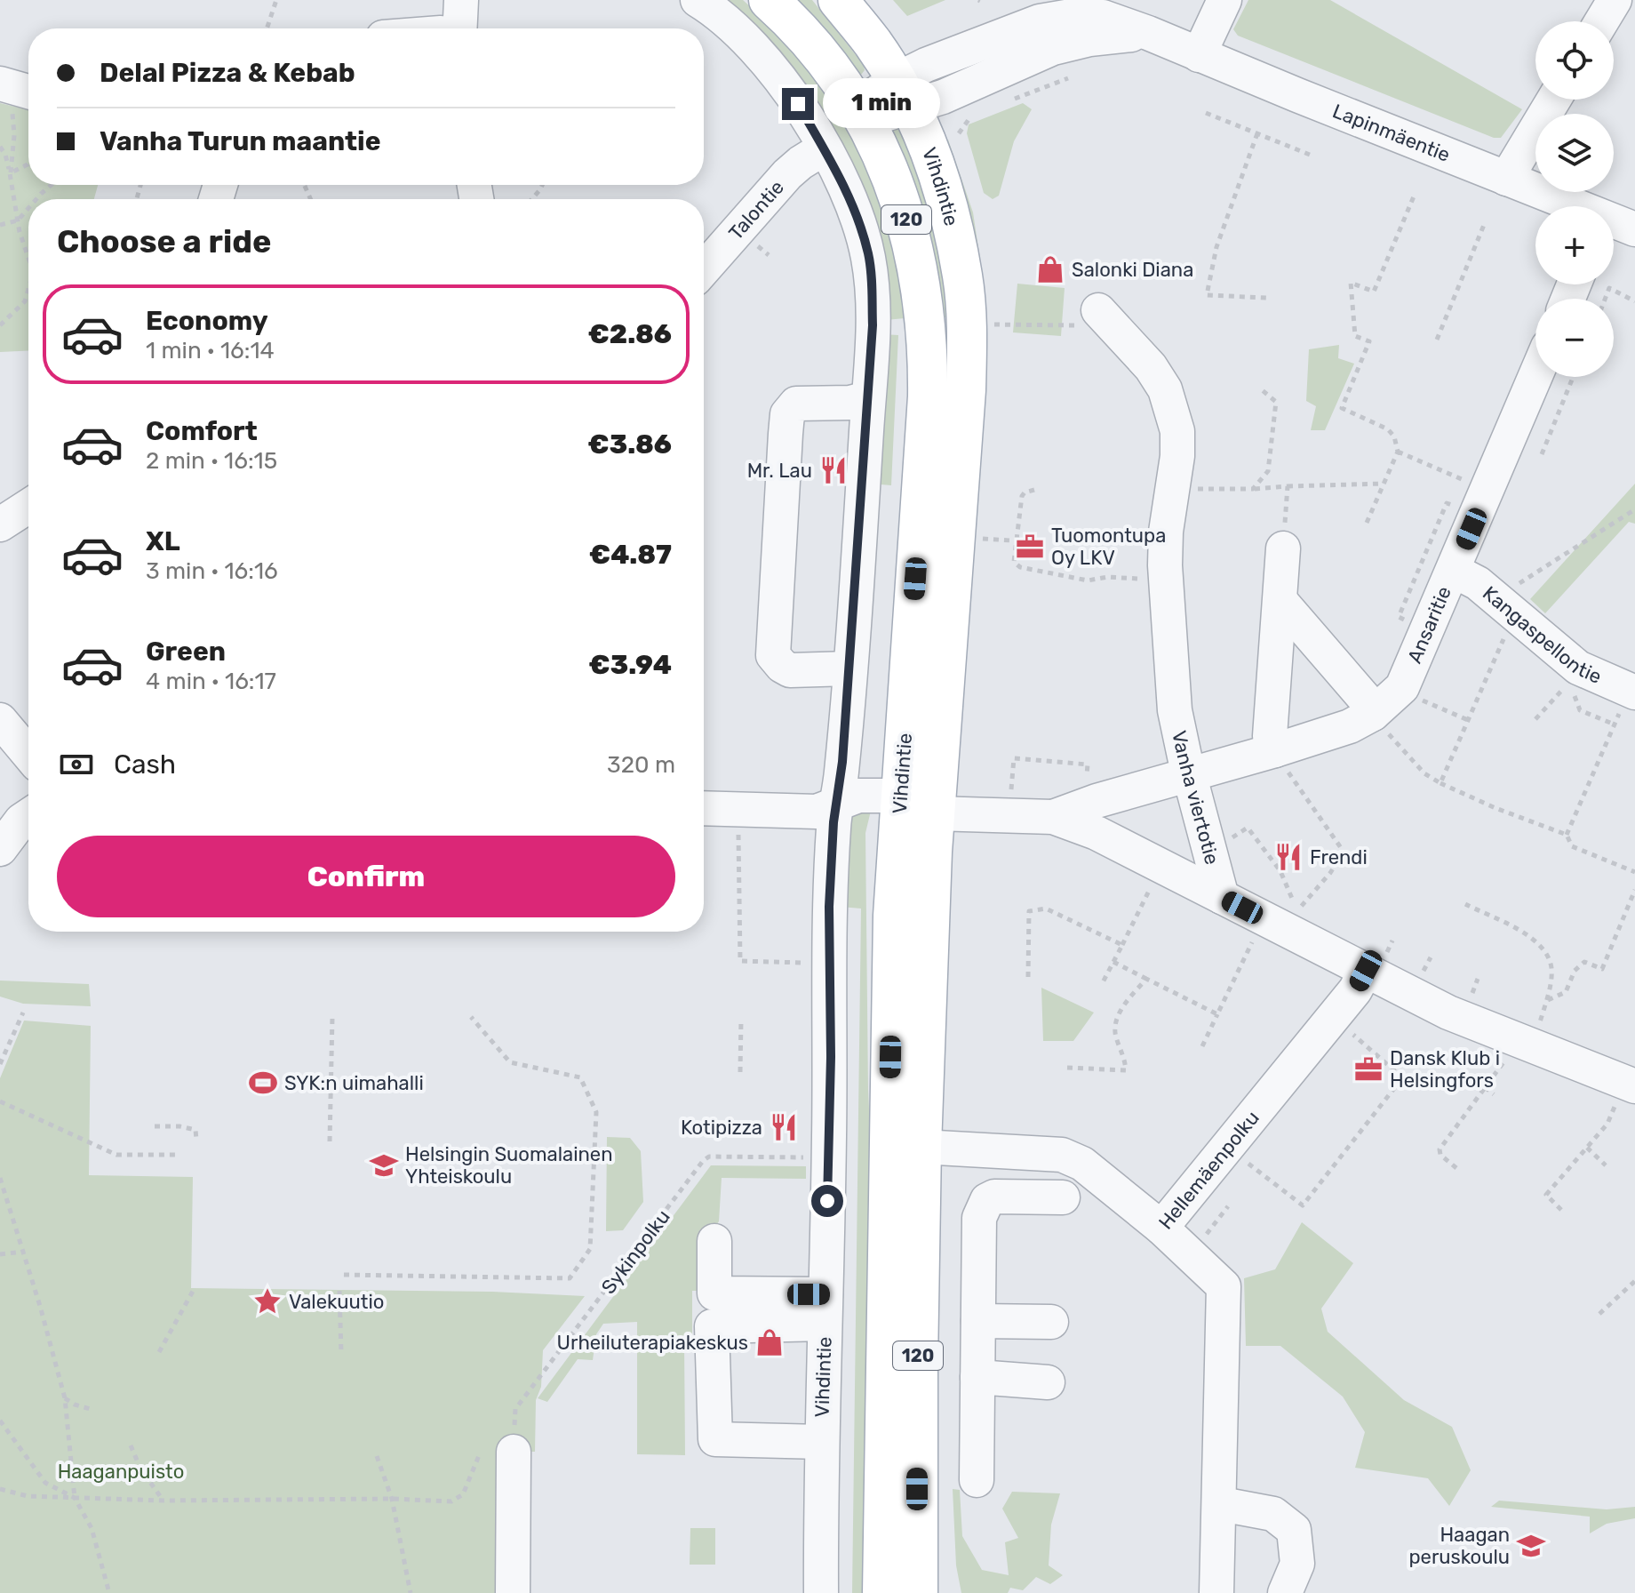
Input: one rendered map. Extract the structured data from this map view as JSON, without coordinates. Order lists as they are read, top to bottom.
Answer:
{
  "streets": {
    "main road": ["Vihdintie", "120"],
    "street": [
      "Lapinmäentie",
      "Talontie",
      "Ansaritie",
      "Kangaspellontie",
      "Vanha viertotie",
      "Hellemäenpolku"
    ],
    "path": ["Sykinpolku"]
  },
  "crossings": [
    ["Lapinmäentie", "Vihdintie"],
    ["Vihdintie", "Talontie"],
    ["Vihdintie", "Hellemäenpolku"],
    ["Vihdintie", "Sykinpolku"],
    ["Ansaritie", "Kangaspellontie"],
    ["Ansaritie", "Vanha viertotie"]
  ],
  "parks": ["Haaganpuisto"],
  "places": {
    "shop": ["Salonki Diana", "Urheiluterapiakeskus"],
    "restaurant": ["Mr. Lau", "Frendi", "Kotipizza"],
    "office": ["Tuomontupa Oy LKV", "Dansk Klub i Helsingfors"],
    "sports": ["SYK:n uimahalli"],
    "school or university": ["Helsingin Suomalainen Yhteiskoulu", "Haagan peruskoulu"],
    "place": ["Valekuutio"]
  },
  "page": {
    "map_buttons": ["+", "−"],
    "banner": ["Delal Pizza & Kebab", "Vanha Turun maantie"],
    "bubble": "1 min",
    "heading": "Choose a ride",
    "list": [
      {
        "name": "Economy",
        "note": "1 min · 16:14",
        "value": "€2.86"
      },
      {
        "name": "Comfort",
        "note": "2 min · 16:15",
        "value": "€3.86"
      },
      {
        "name": "XL",
        "note": "3 min · 16:16",
        "value": "€4.87"
      },
      {
        "name": "Green",
        "note": "4 min · 16:17",
        "value": "€3.94"
      }
    ],
    "pay": ["Cash", "320 m"],
    "buttons": "Confirm"
  }
}
